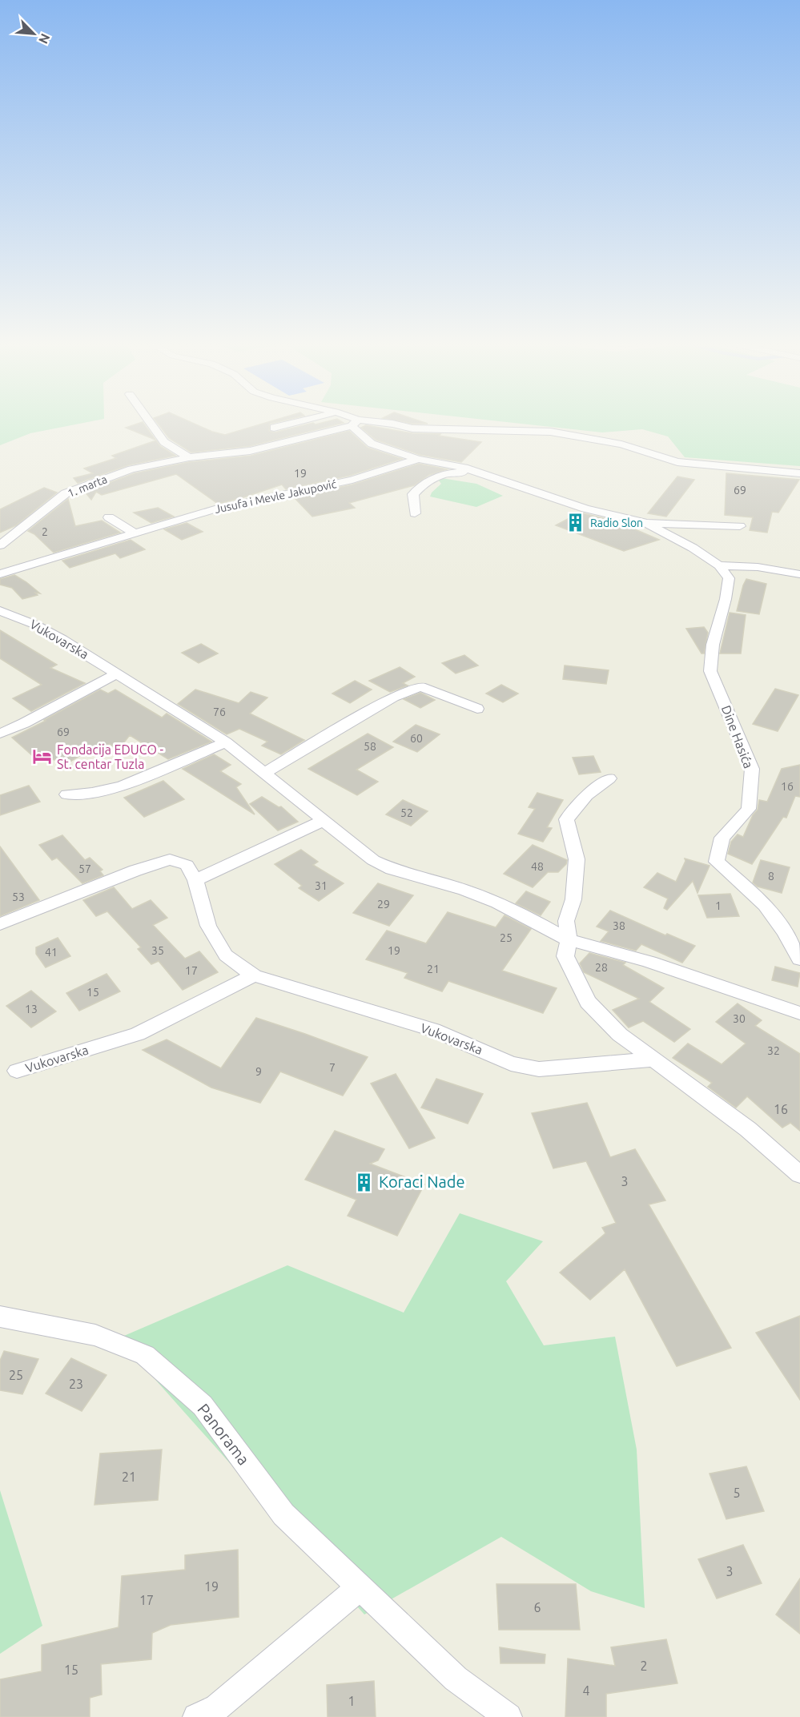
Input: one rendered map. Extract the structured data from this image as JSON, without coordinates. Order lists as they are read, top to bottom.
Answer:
{
  "streets": {
    "street": [
      "1. marta",
      "Jusufa i Mevle Jakupović",
      "Vukovarska",
      "Dine Hasića",
      "Panorama"
    ]
  },
  "places": {
    "building": ["Radio Slon", "Koraci Nade"],
    "hotel": ["Fondacija EDUCO - St. centar Tuzla"]
  },
  "house_numbers": [
    "19",
    "69",
    "2",
    "76",
    "69",
    "60",
    "58",
    "16",
    "52",
    "48",
    "57",
    "8",
    "31",
    "53",
    "29",
    "1",
    "38",
    "25",
    "35",
    "19",
    "41",
    "28",
    "21",
    "17",
    "15",
    "13",
    "30",
    "32",
    "7",
    "9",
    "16",
    "3",
    "25",
    "23",
    "21",
    "5",
    "3",
    "19",
    "17",
    "6",
    "2",
    "15",
    "4",
    "1"
  ],
  "north": "bottom right"
}
